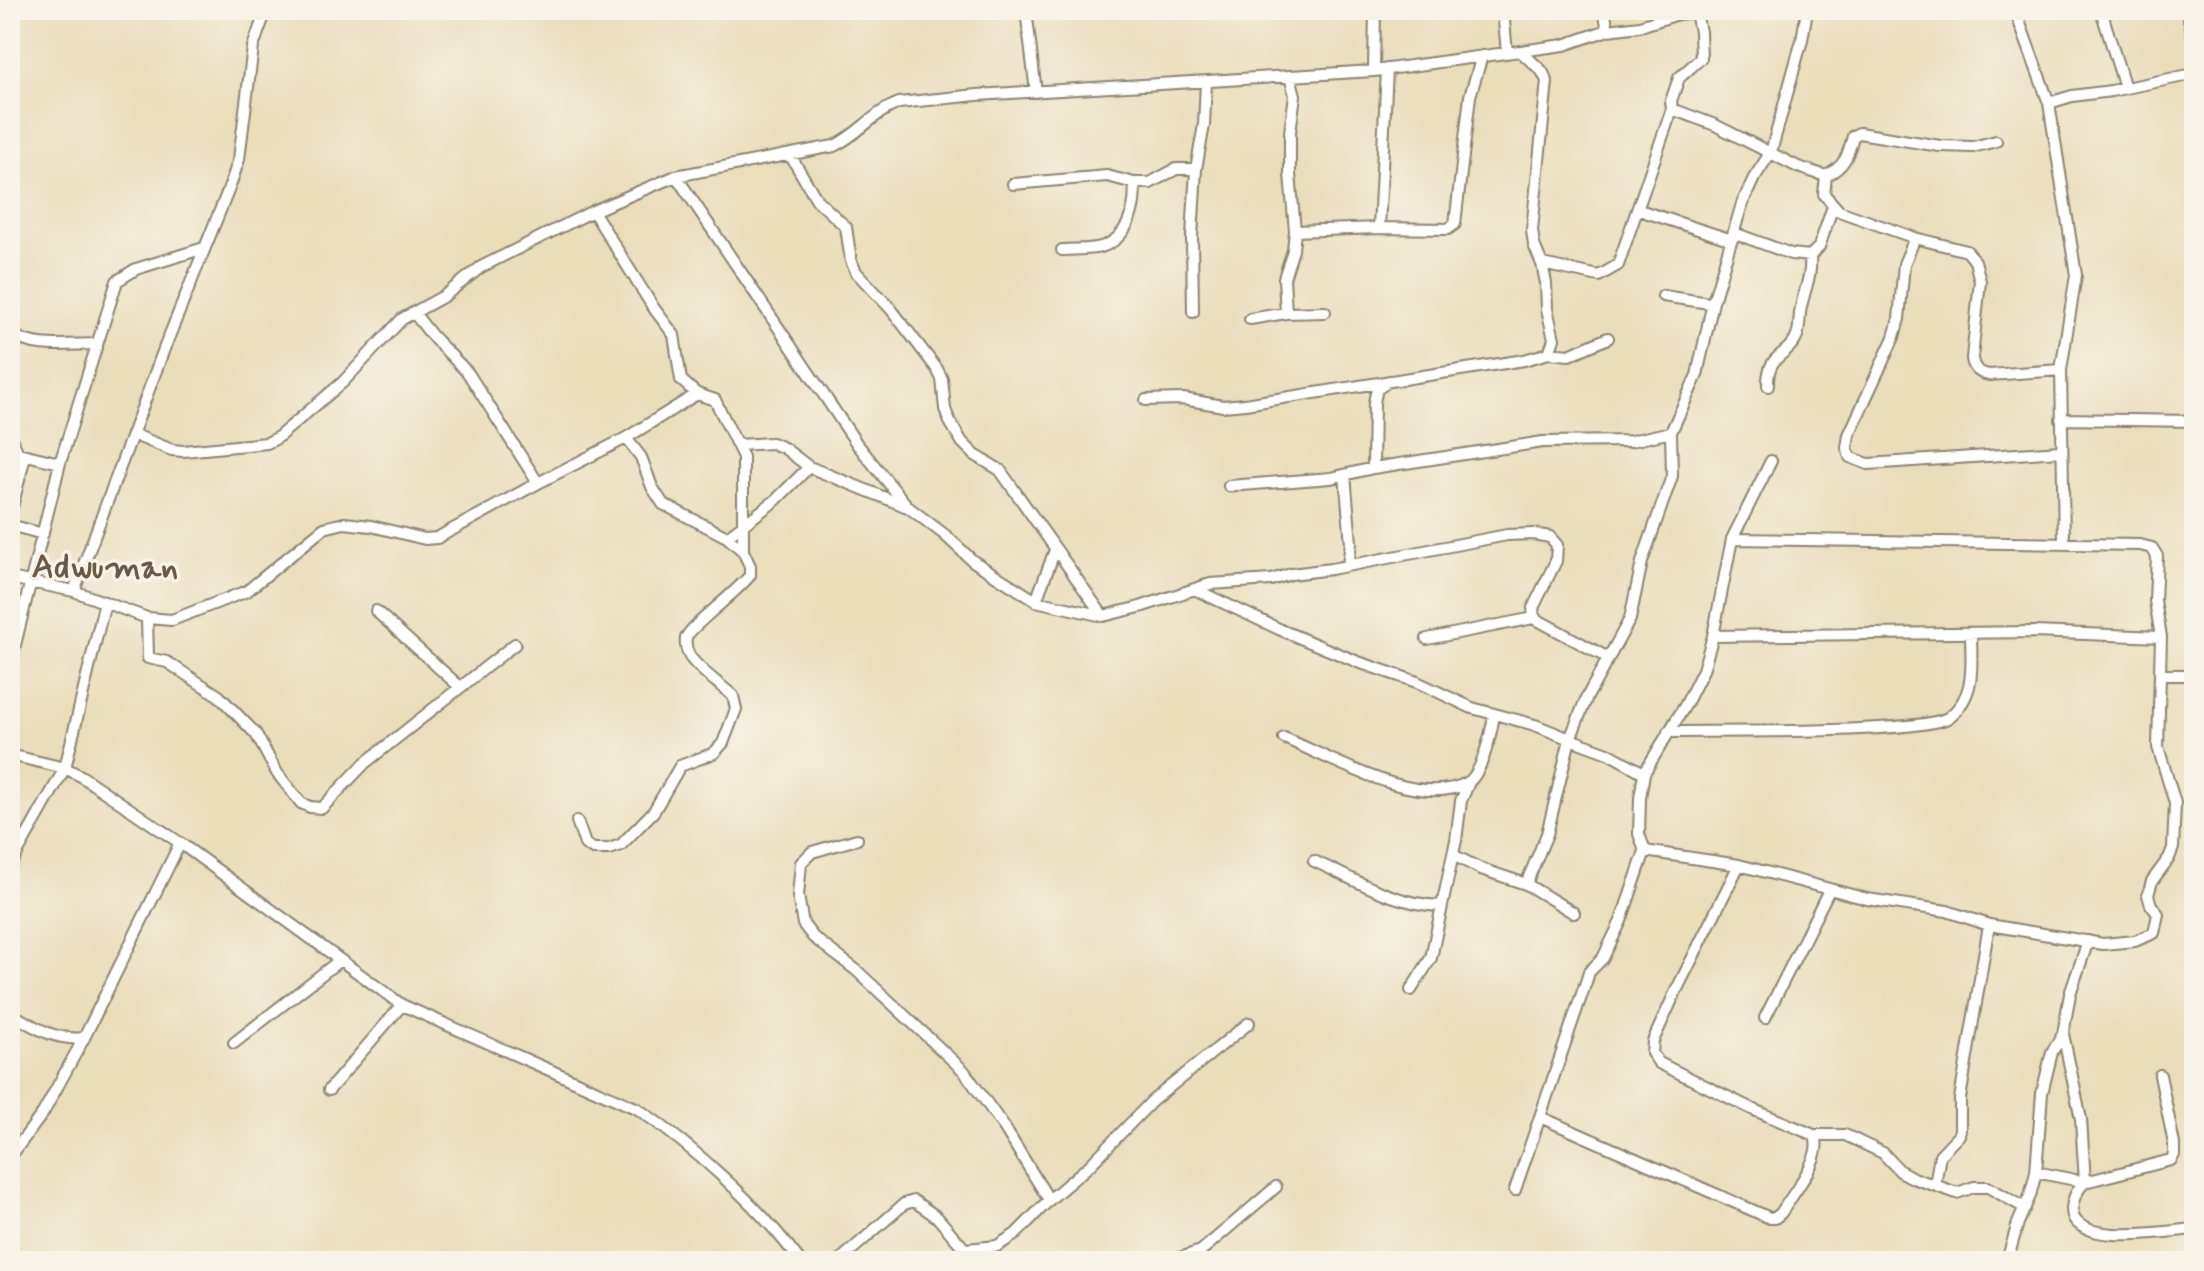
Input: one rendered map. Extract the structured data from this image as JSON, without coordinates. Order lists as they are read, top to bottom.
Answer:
{
  "districts": ["Adwuman"]
}
